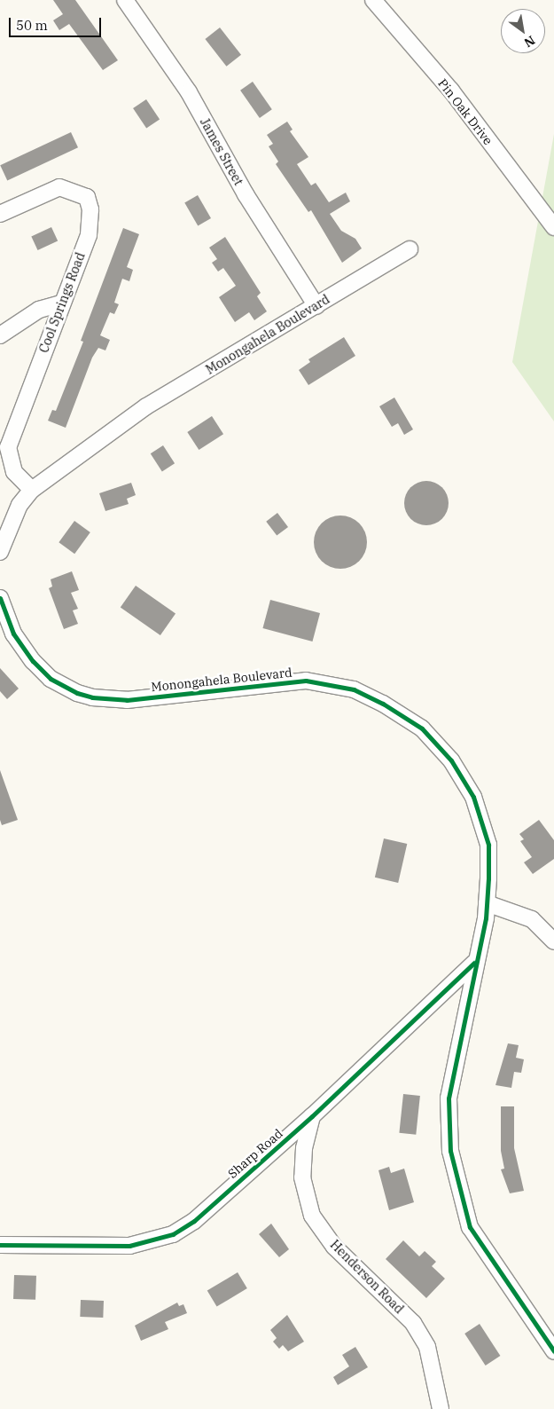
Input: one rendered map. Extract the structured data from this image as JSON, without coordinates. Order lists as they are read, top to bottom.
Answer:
{
  "streets": {
    "street": [
      "Pin Oak Drive",
      "James Street",
      "Cool Springs Road",
      "Monongahela Boulevard",
      "Sharp Road",
      "Henderson Road"
    ]
  },
  "crossings": [
    ["James Street", "Monongahela Boulevard"],
    ["Cool Springs Road", "Monongahela Boulevard"],
    ["Monongahela Boulevard", "Sharp Road"],
    ["Sharp Road", "Henderson Road"]
  ],
  "scale_bar": "50 m",
  "north": "bottom right"
}
